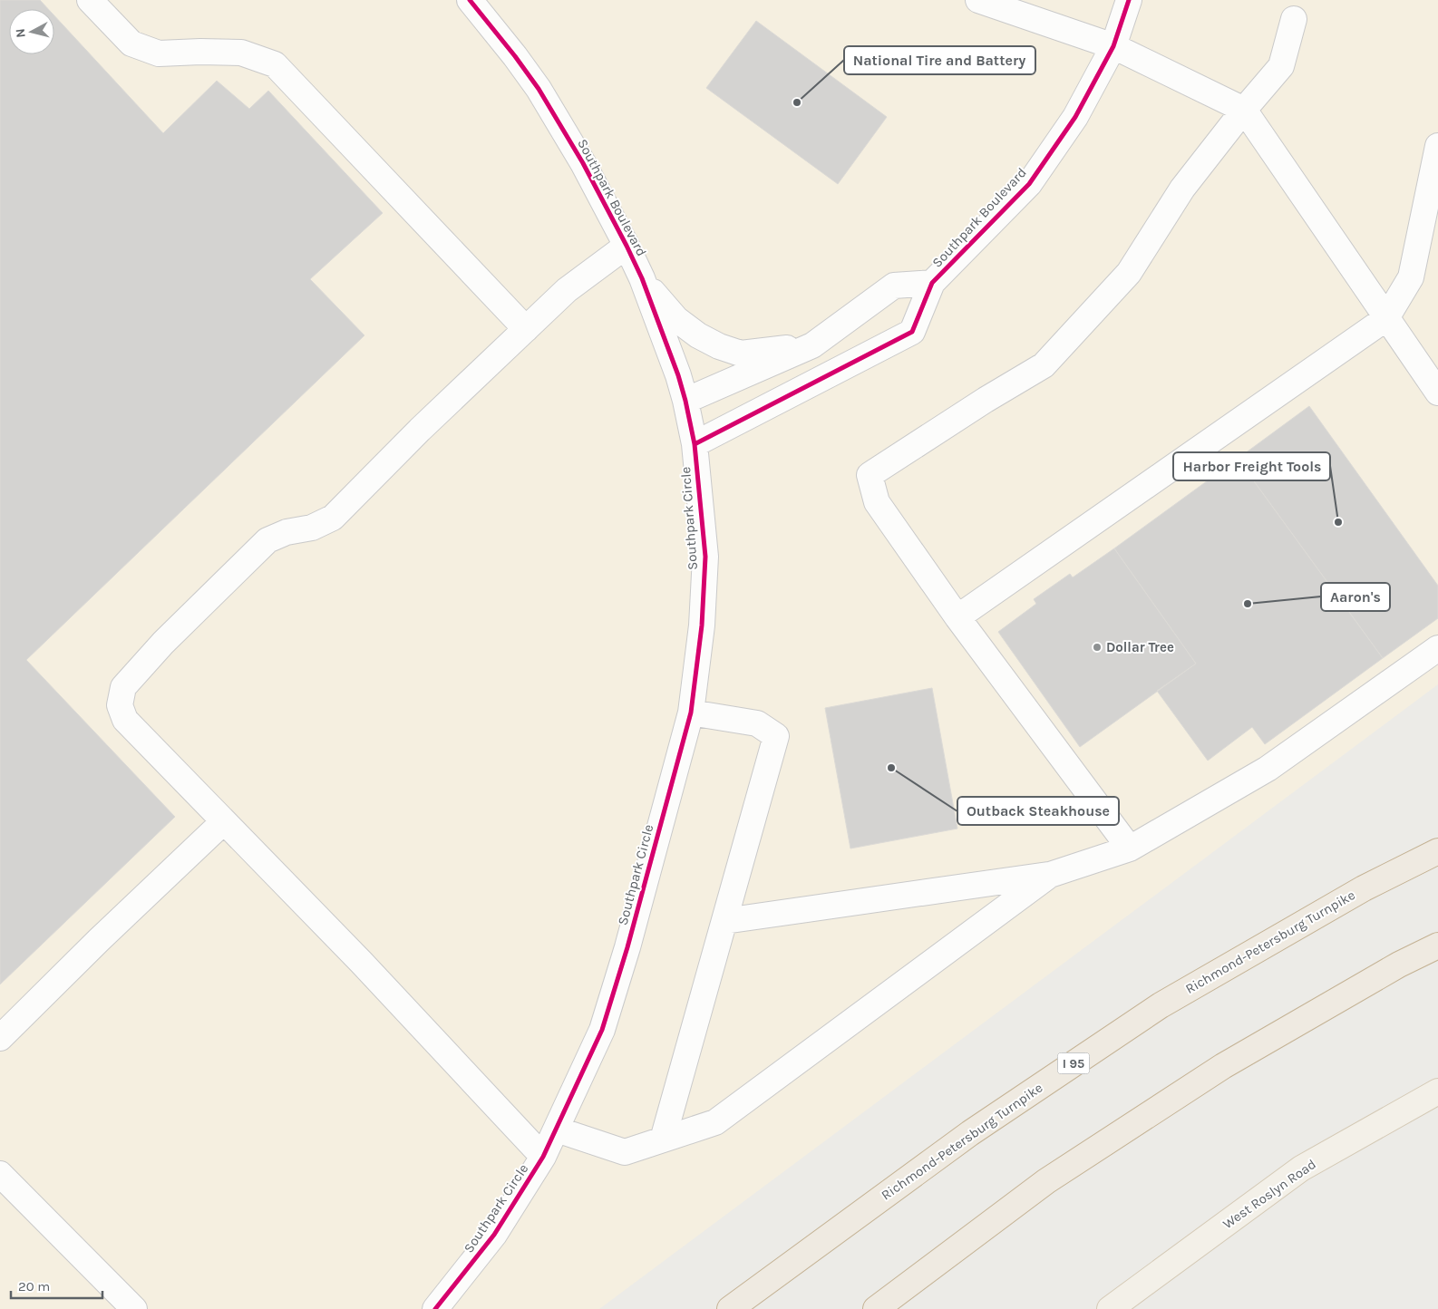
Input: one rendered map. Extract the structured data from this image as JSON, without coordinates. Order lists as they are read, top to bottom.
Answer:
{
  "streets": {
    "highway": ["Richmond-Petersburg Turnpike", "I 95"],
    "main road": ["West Roslyn Road"],
    "street": ["Southpark Boulevard", "Southpark Circle"]
  },
  "crossings": [
    ["Southpark Boulevard", "Southpark Circle"]
  ],
  "places": [
    "National Tire and Battery",
    "Harbor Freight Tools",
    "Aaron's",
    "Dollar Tree",
    "Outback Steakhouse"
  ],
  "scale_bar": "20 m",
  "north": "left"
}
